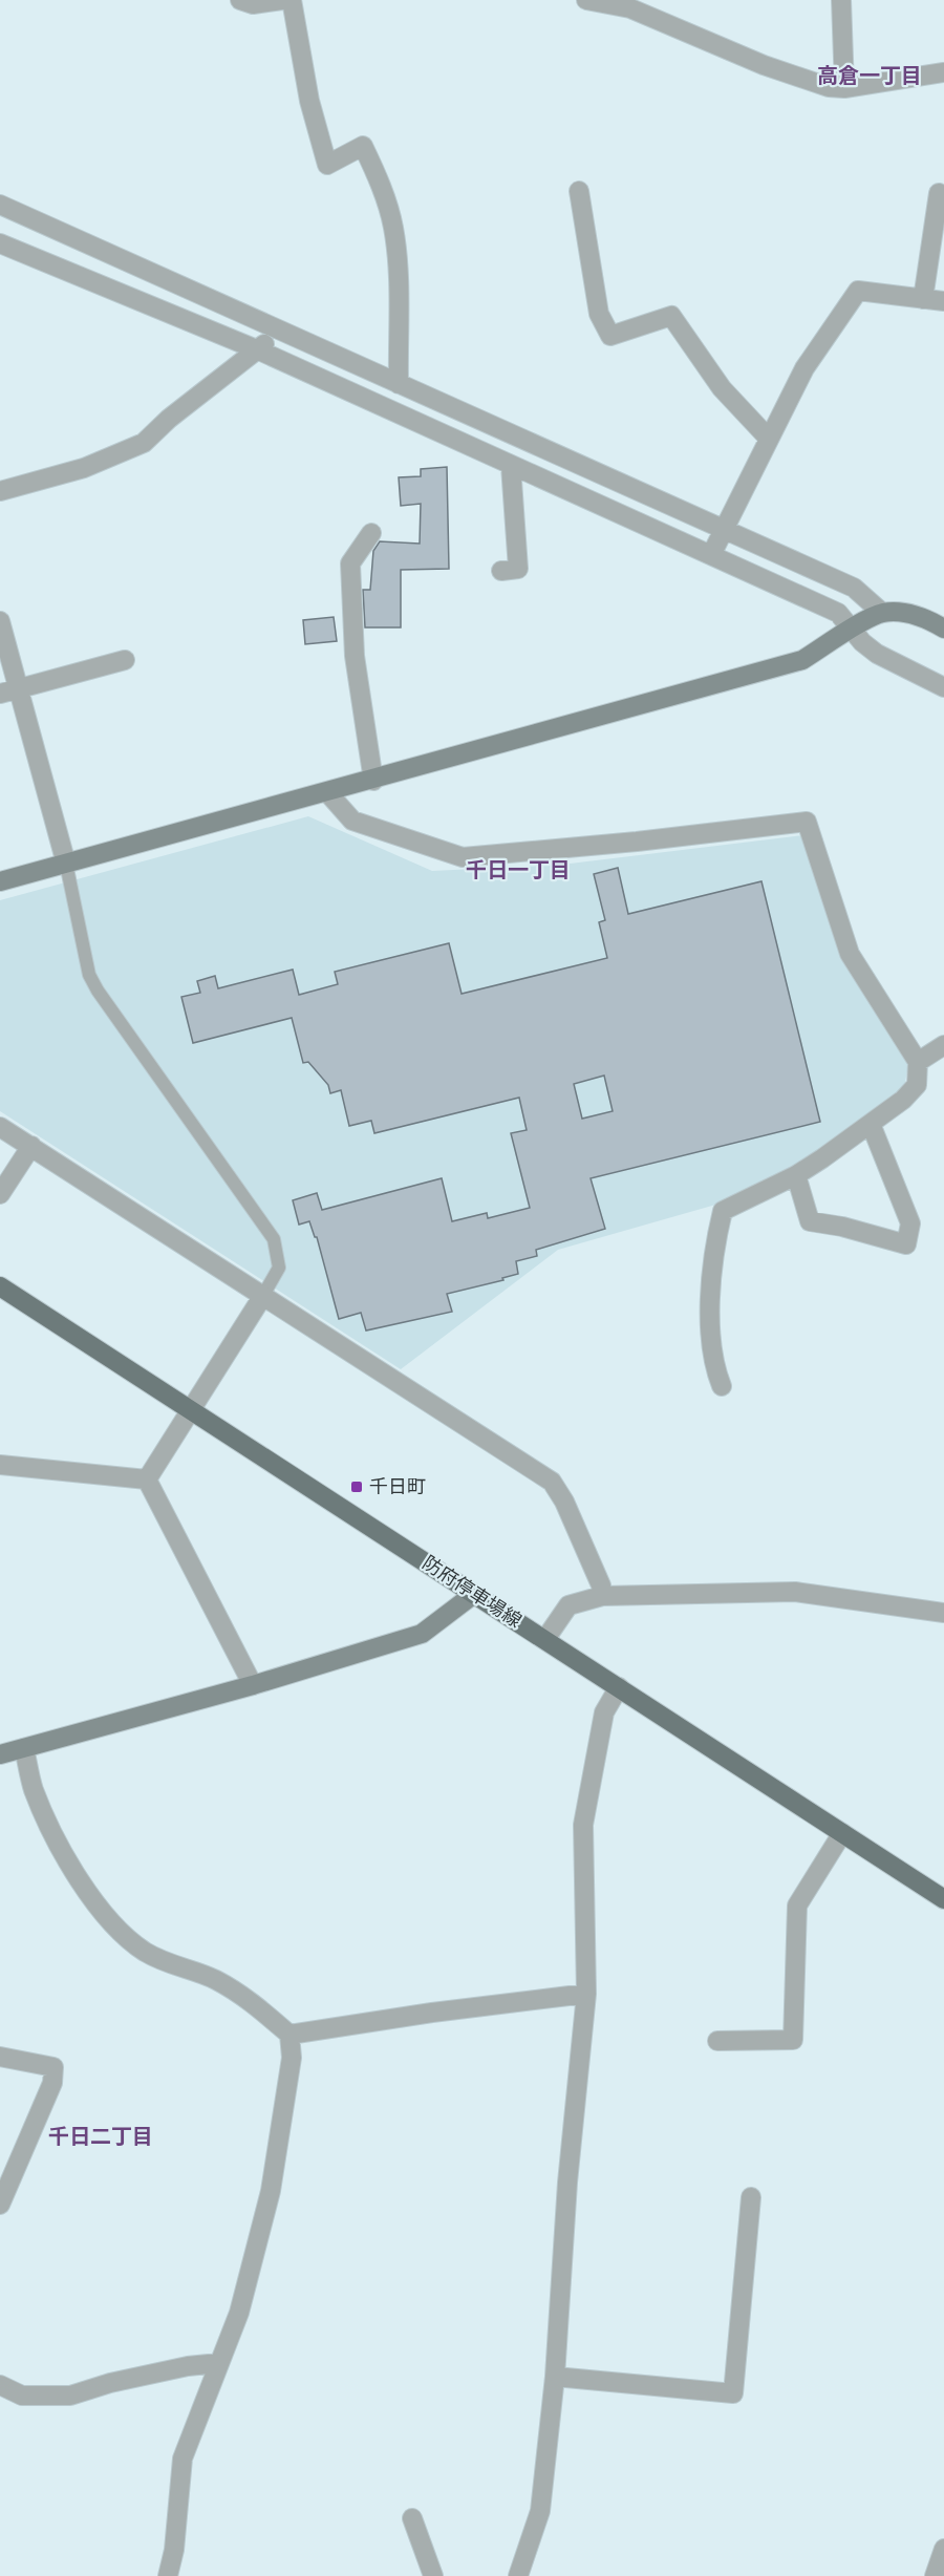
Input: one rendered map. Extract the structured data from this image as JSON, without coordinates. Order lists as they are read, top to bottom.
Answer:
{
  "streets": {
    "main road": ["防府停車場線"]
  },
  "districts": ["高倉一丁目", "千日一丁目", "千日二丁目"],
  "places": {
    "transit": ["千日町"]
  }
}
